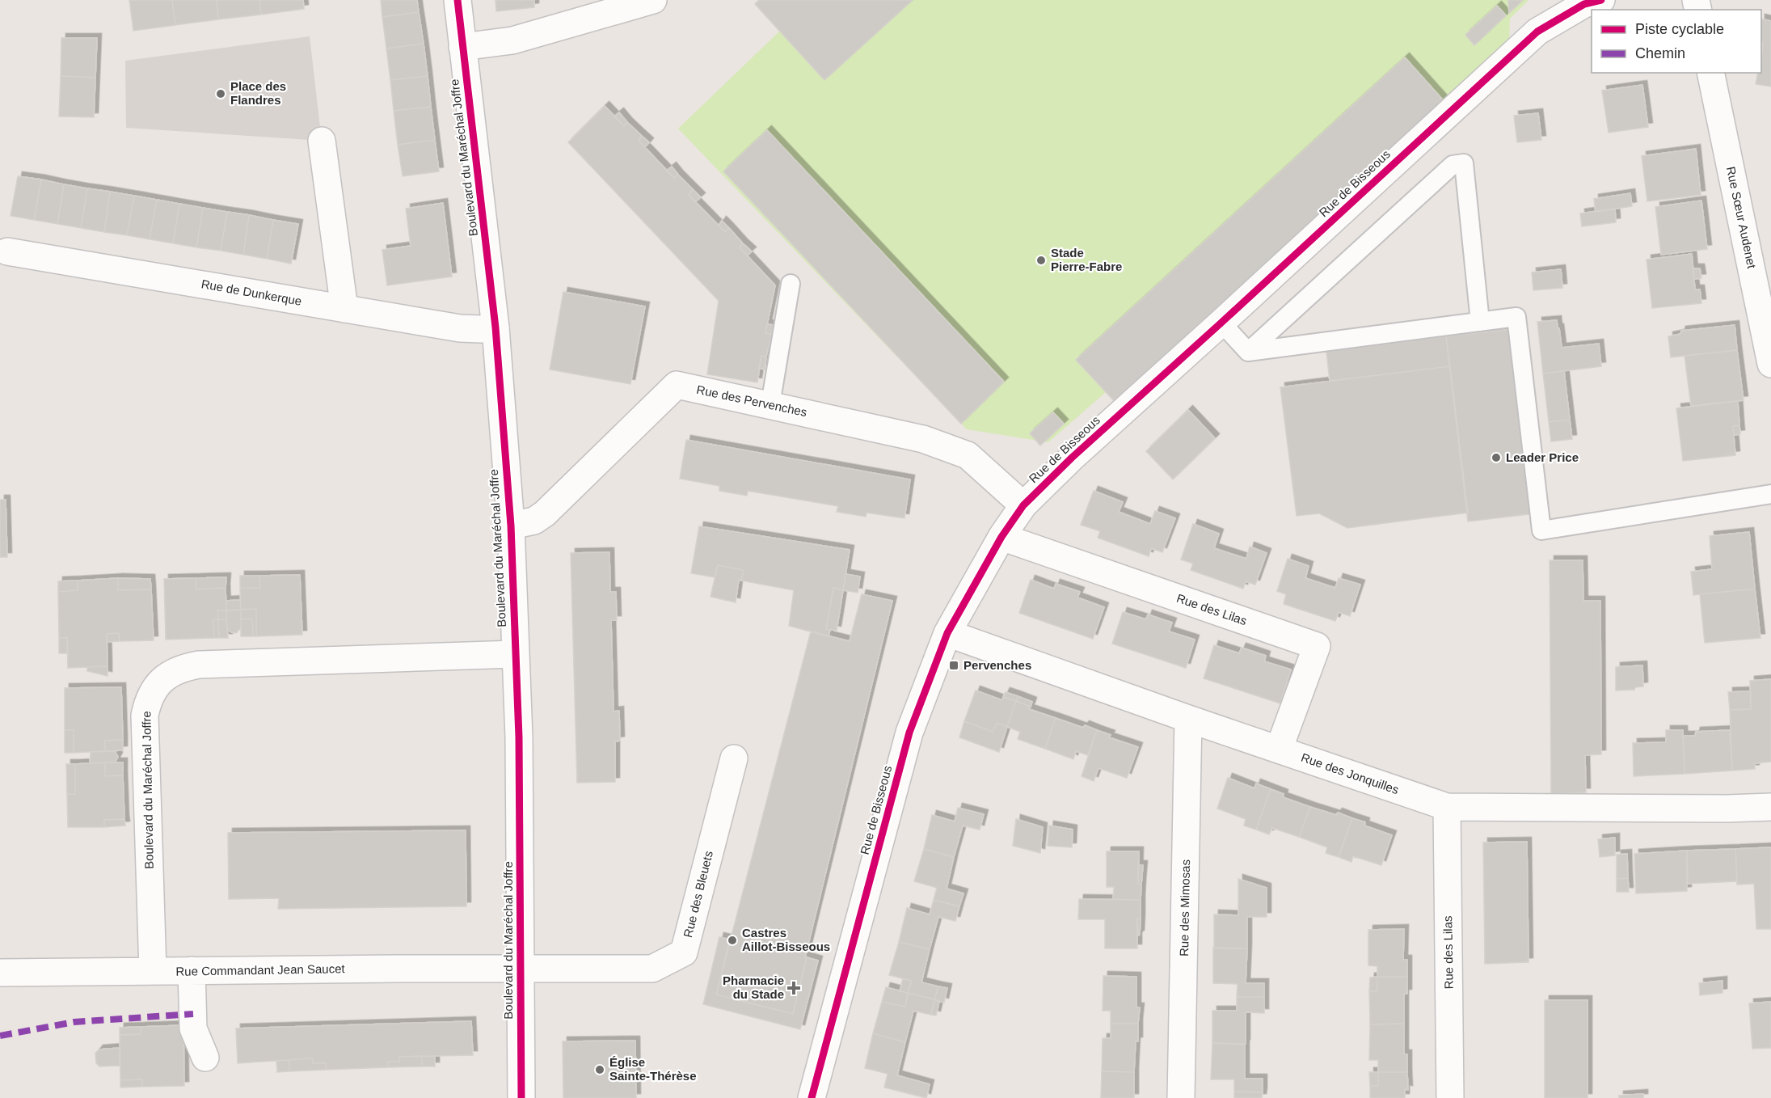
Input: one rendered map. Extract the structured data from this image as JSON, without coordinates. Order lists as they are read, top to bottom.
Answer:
{
  "streets": {
    "street": [
      "Boulevard du Maréchal Joffre",
      "Rue de Bisseous",
      "Rue Sœur Audenet",
      "Rue de Dunkerque",
      "Rue des Pervenches",
      "Rue des Lilas",
      "Rue des Jonquilles",
      "Rue des Bleuets",
      "Rue des Mimosas",
      "Rue Commandant Jean Saucet"
    ]
  },
  "crossings": [
    ["Boulevard du Maréchal Joffre", "Rue de Dunkerque"],
    ["Boulevard du Maréchal Joffre", "Rue des Pervenches"],
    ["Boulevard du Maréchal Joffre", "Rue des Bleuets"],
    ["Boulevard du Maréchal Joffre", "Rue Commandant Jean Saucet"],
    ["Rue de Bisseous", "Rue des Pervenches"],
    ["Rue de Bisseous", "Rue des Lilas"],
    ["Rue de Bisseous", "Rue des Jonquilles"],
    ["Rue des Lilas", "Rue des Jonquilles"],
    ["Rue des Jonquilles", "Rue des Mimosas"],
    ["Rue des Bleuets", "Rue Commandant Jean Saucet"]
  ],
  "places": {
    "other": [
      "Place des Flandres",
      "Stade Pierre-Fabre",
      "Leader Price",
      "Castres Aillot-Bisseous",
      "Église Sainte-Thérèse"
    ],
    "transit": ["Pervenches"],
    "health": ["Pharmacie du Stade"]
  },
  "legend": ["Piste cyclable", "Chemin"]
}
